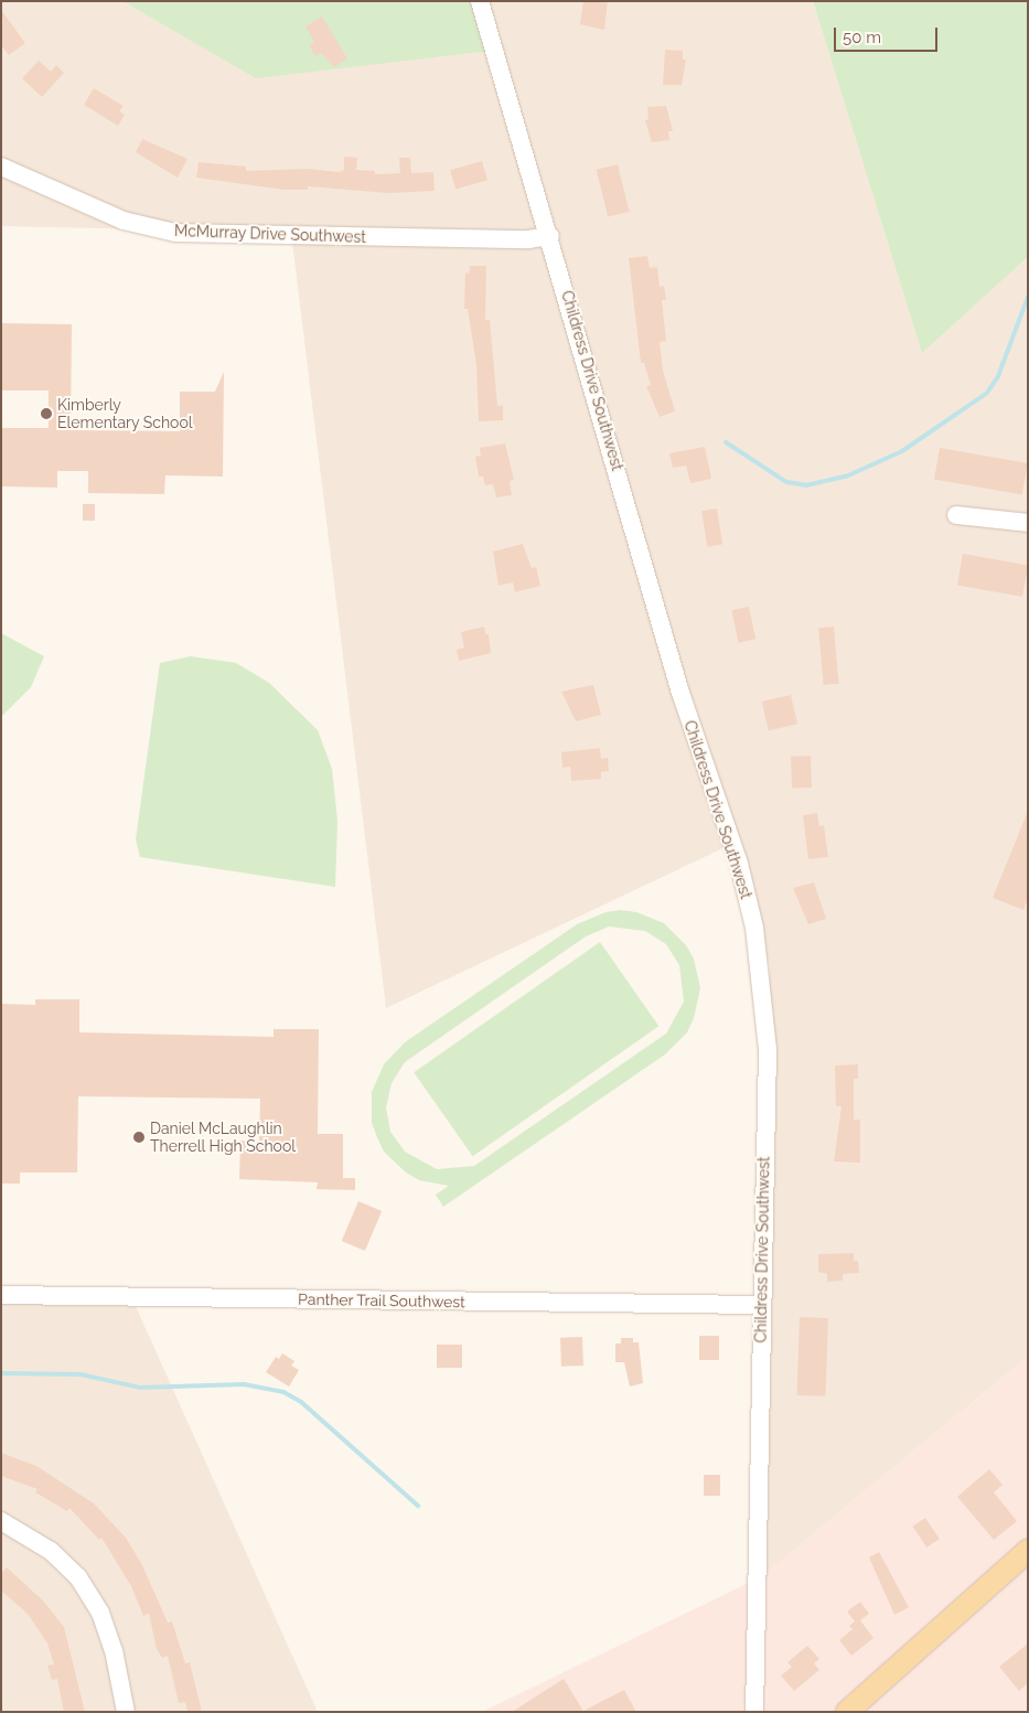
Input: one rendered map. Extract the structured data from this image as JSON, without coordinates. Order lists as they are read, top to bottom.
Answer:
{
  "streets": {
    "street": ["McMurray Drive Southwest", "Childress Drive Southwest", "Panther Trail Southwest"]
  },
  "crossings": [
    ["McMurray Drive Southwest", "Childress Drive Southwest"],
    ["Childress Drive Southwest", "Panther Trail Southwest"]
  ],
  "places": ["Kimberly Elementary School", "Daniel McLaughlin Therrell High School"],
  "scale_bar": "50 m"
}
